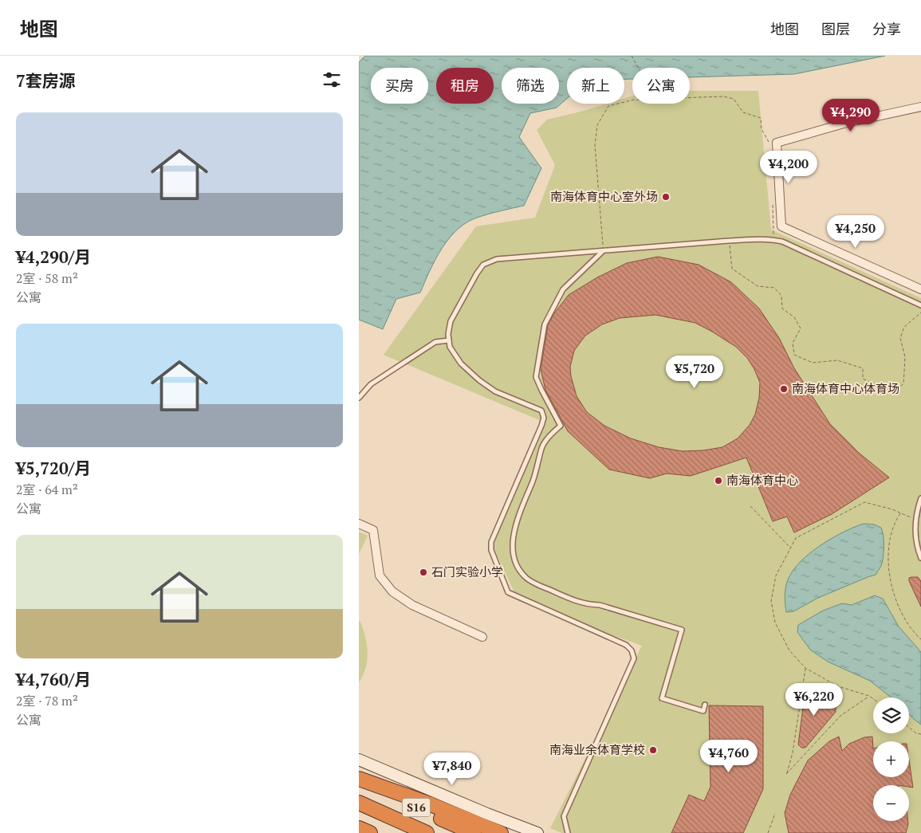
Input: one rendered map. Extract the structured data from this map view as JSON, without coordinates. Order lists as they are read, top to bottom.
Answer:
{
  "streets": {
    "highway": ["S16"]
  },
  "places": [
    "南海体育中心室外场",
    "南海体育中心体育场",
    "南海体育中心",
    "石门实验小学",
    "南海业余体育学校"
  ],
  "page": {
    "header": "地图",
    "nav": ["地图", "图层", "分享"],
    "heading": "7套房源",
    "chip": [
      "买房",
      "租房",
      "筛选",
      "新上",
      "公寓"
    ],
    "price": [
      "¥4,290",
      "¥4,200",
      "¥4,250",
      "¥5,720",
      "¥6,220",
      "¥4,760",
      "¥7,840"
    ],
    "list": [
      {
        "name": "¥4,290/月",
        "note": "2室 · 58 m² · 公寓"
      },
      {
        "name": "¥5,720/月",
        "note": "2室 · 64 m² · 公寓"
      },
      {
        "name": "¥4,760/月",
        "note": "2室 · 78 m² · 公寓"
      }
    ],
    "map_buttons": ["+", "−"]
  }
}
